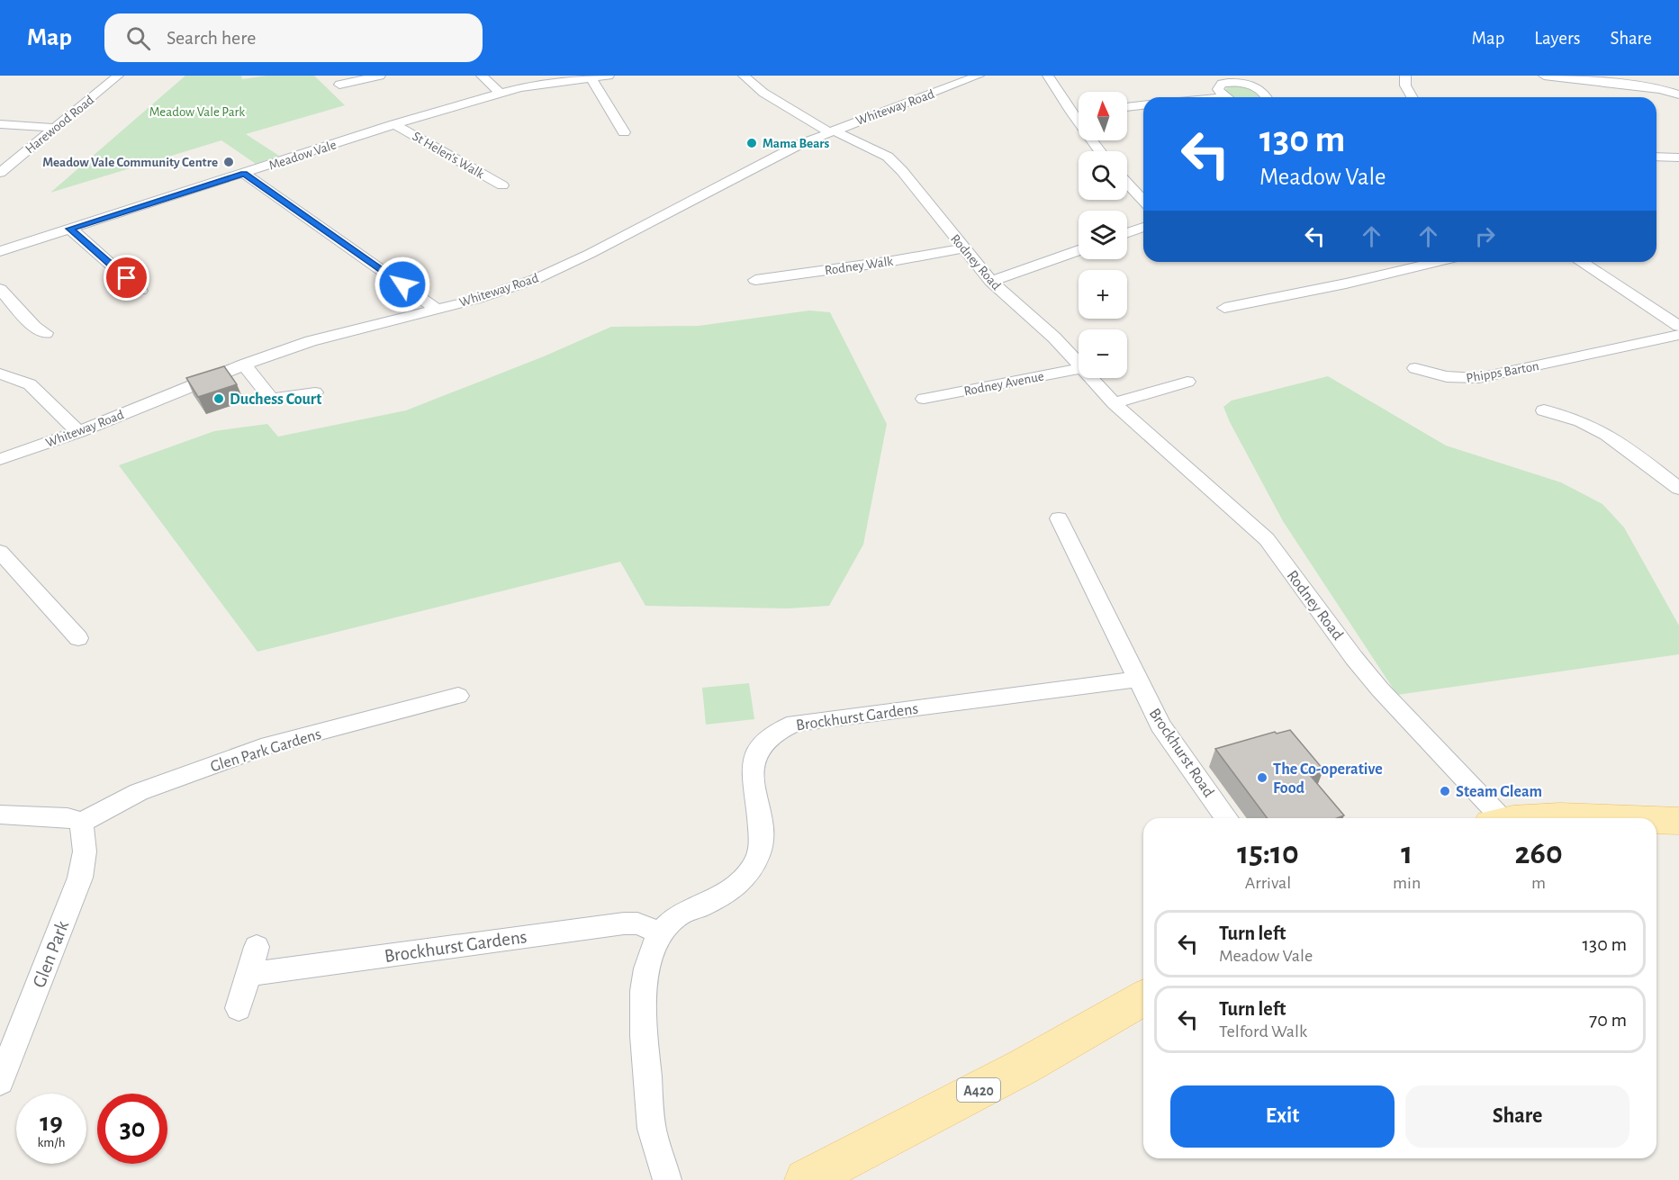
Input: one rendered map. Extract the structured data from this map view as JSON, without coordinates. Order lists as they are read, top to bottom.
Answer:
{
  "streets": {
    "main road": ["A420"],
    "street": [
      "Whiteway Road",
      "Harewood Road",
      "Meadow Vale",
      "St Helen's Walk",
      "Rodney Road",
      "Rodney Walk",
      "Phipps Barton",
      "Rodney Avenue",
      "Brockhurst Gardens",
      "Glen Park Gardens",
      "Brockhurst Road",
      "Glen Park"
    ]
  },
  "crossings": [
    ["Whiteway Road", "Rodney Road"],
    ["Meadow Vale", "St Helen's Walk"],
    ["Rodney Road", "Rodney Walk"],
    ["Brockhurst Gardens", "Brockhurst Road"],
    ["Glen Park Gardens", "Glen Park"]
  ],
  "parks": ["Meadow Vale Park"],
  "places": [
    "Mama Bears",
    "Meadow Vale Community Centre",
    "Duchess Court",
    "The Co-operative Food",
    "Steam Gleam"
  ],
  "north": "top",
  "page": {
    "header": "Map",
    "search": "Search here",
    "nav": ["Map", "Layers", "Share"],
    "map_buttons": ["+", "−"],
    "turn": ["130 m", "Meadow Vale"],
    "eta": [
      "15:10",
      "Arrival",
      "1",
      "min",
      "260",
      "m"
    ],
    "list": [
      {
        "name": "Turn left",
        "note": "Meadow Vale",
        "value": "130 m"
      },
      {
        "name": "Turn left",
        "note": "Telford Walk",
        "value": "70 m"
      }
    ],
    "buttons": ["Exit", "Share"],
    "speed": "19 km/h",
    "limit": "30"
  }
}
